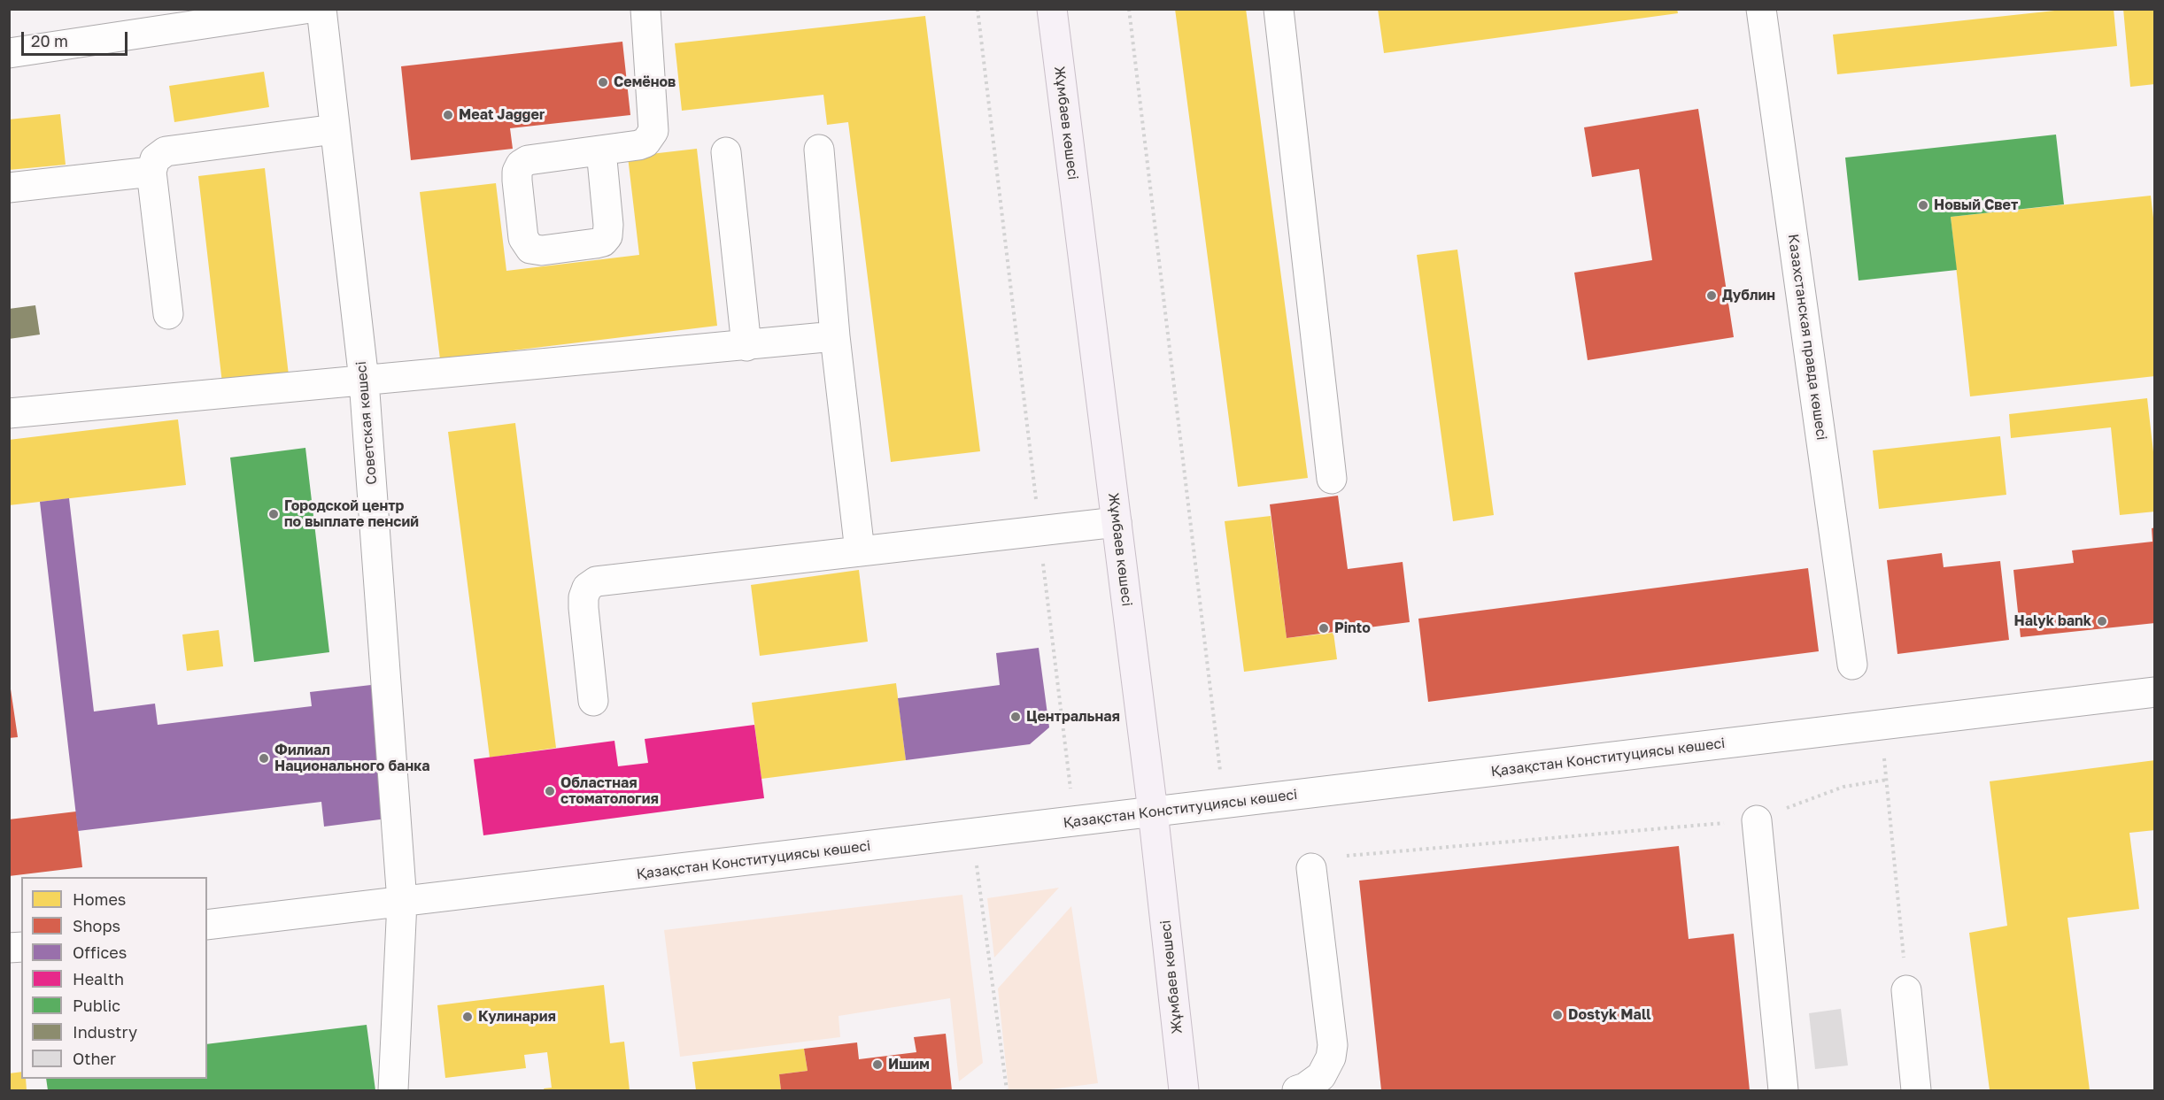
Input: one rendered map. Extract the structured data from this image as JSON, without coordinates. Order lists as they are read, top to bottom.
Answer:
{
  "streets": {
    "main road": ["Жұмбаев көшесі"],
    "street": ["Казахстанская правда көшесі", "Советская көшесі", "Қазақстан Конституциясы көшесі"]
  },
  "crossings": [
    ["Жұмбаев көшесі", "Қазақстан Конституциясы көшесі"],
    ["Советская көшесі", "Қазақстан Конституциясы көшесі"]
  ],
  "places": [
    "Семёнов",
    "Meat Jagger",
    "Новый Свет",
    "Дублин",
    "Городской центр по выплате пенсий",
    "Halyk bank",
    "Pinto",
    "Центральная",
    "Филиал Национального банка",
    "Областная стоматология",
    "Dostyk Mall",
    "Кулинария",
    "Ишим"
  ],
  "legend": [
    "Homes",
    "Shops",
    "Offices",
    "Health",
    "Public",
    "Industry",
    "Other"
  ],
  "scale_bar": "20 m"
}
